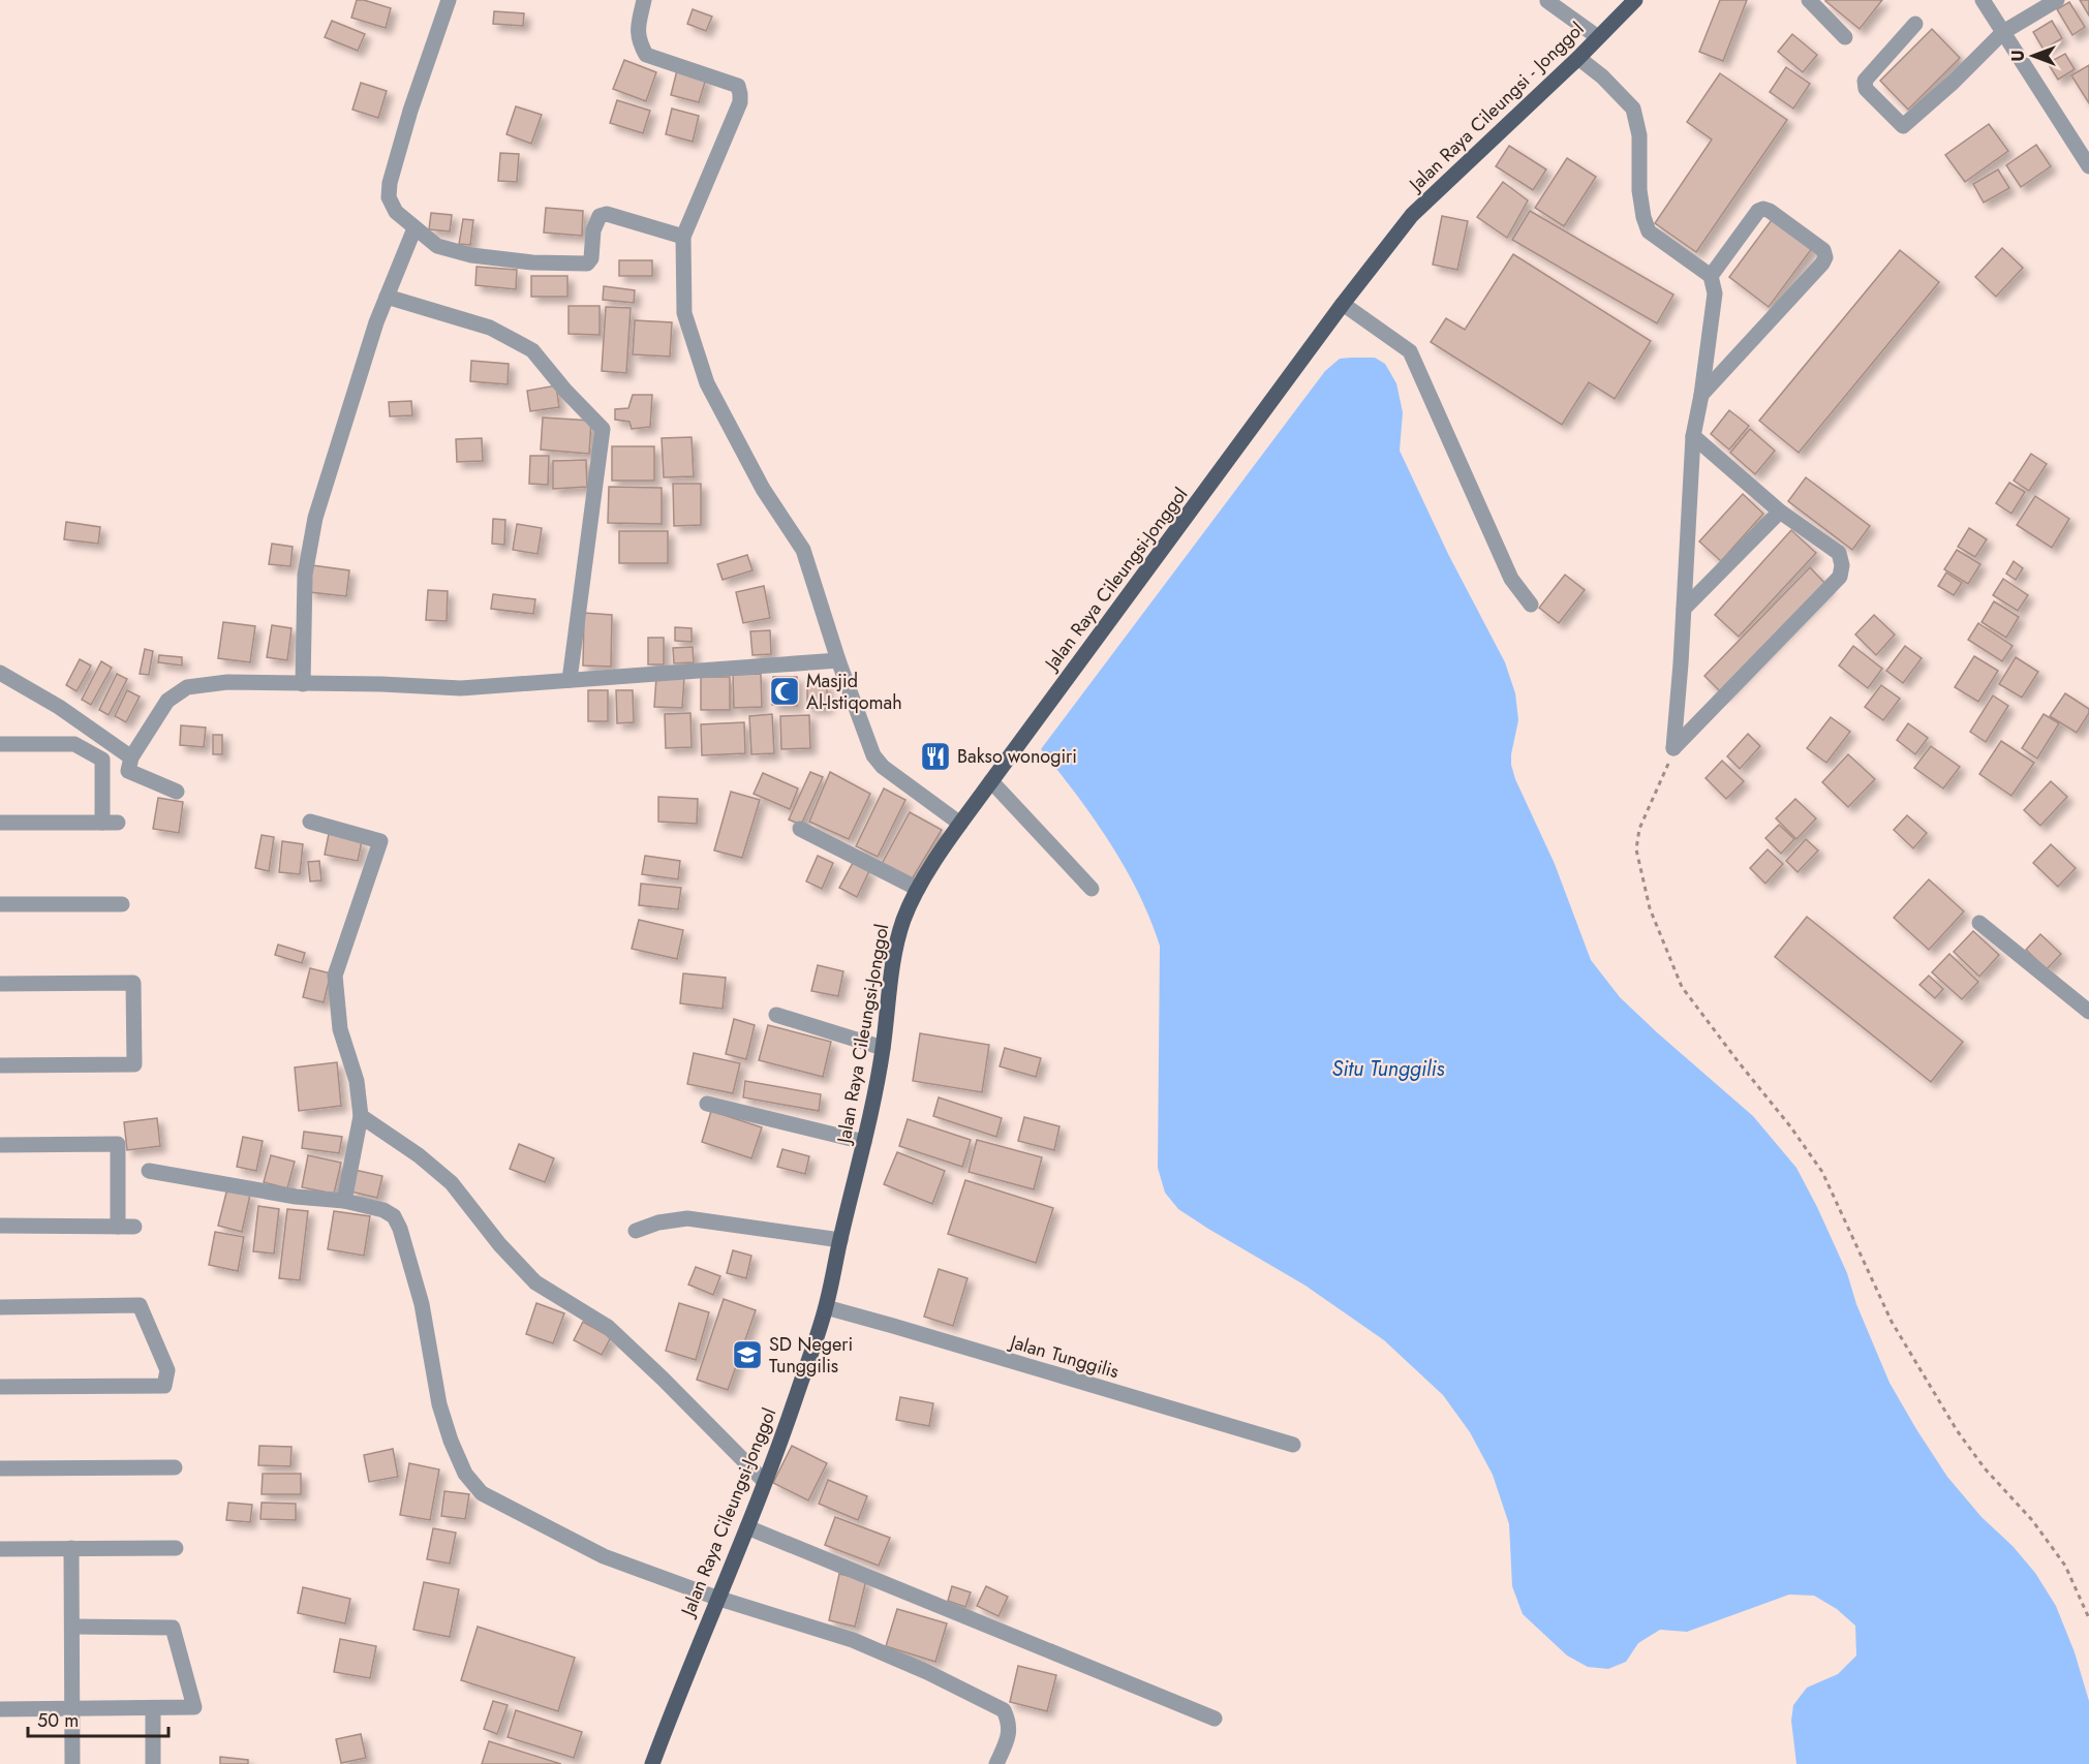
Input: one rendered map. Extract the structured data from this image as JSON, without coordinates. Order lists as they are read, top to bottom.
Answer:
{
  "streets": {
    "main road": ["Jalan Raya Cileungsi - Jonggol", "Jalan Raya Cileungsi-Jonggol"],
    "street": ["Jalan Tunggilis"]
  },
  "crossings": [
    ["Jalan Raya Cileungsi - Jonggol", "Jalan Raya Cileungsi-Jonggol"],
    ["Jalan Raya Cileungsi-Jonggol", "Jalan Tunggilis"]
  ],
  "water": ["Situ Tunggilis"],
  "places": {
    "mosque": ["Masjid Al-Istiqomah"],
    "restaurant": ["Bakso wonogiri"],
    "school or university": ["SD Negeri Tunggilis"]
  },
  "scale_bar": "50 m",
  "north": "left"
}
